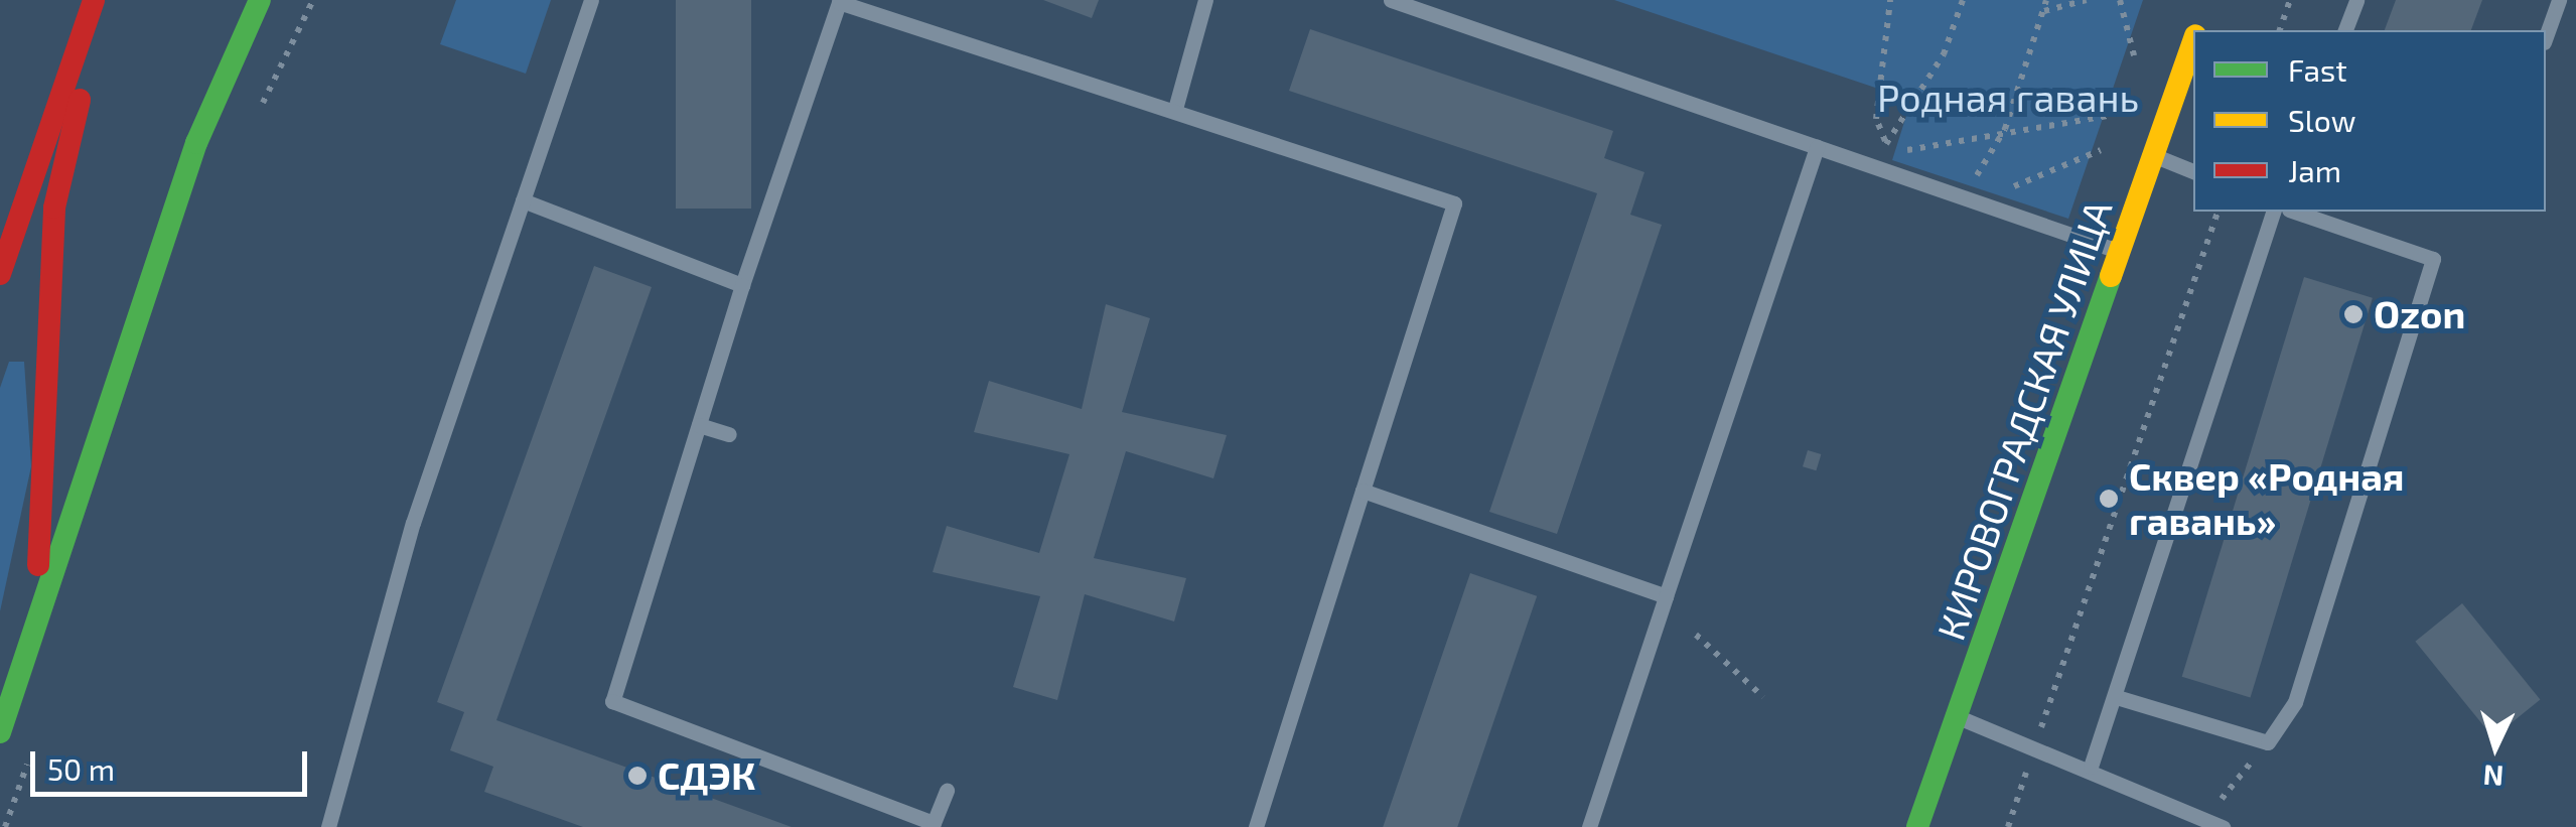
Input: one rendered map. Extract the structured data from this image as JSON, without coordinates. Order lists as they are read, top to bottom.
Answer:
{
  "streets": {
    "main road": ["КИРОВОГРАДСКАЯ УЛИЦА"]
  },
  "parks": ["Родная гавань"],
  "places": ["Ozon", "Сквер «Родная гавань»", "СДЭК"],
  "legend": ["Fast", "Slow", "Jam"],
  "scale_bar": "50 m",
  "north": "bottom"
}
